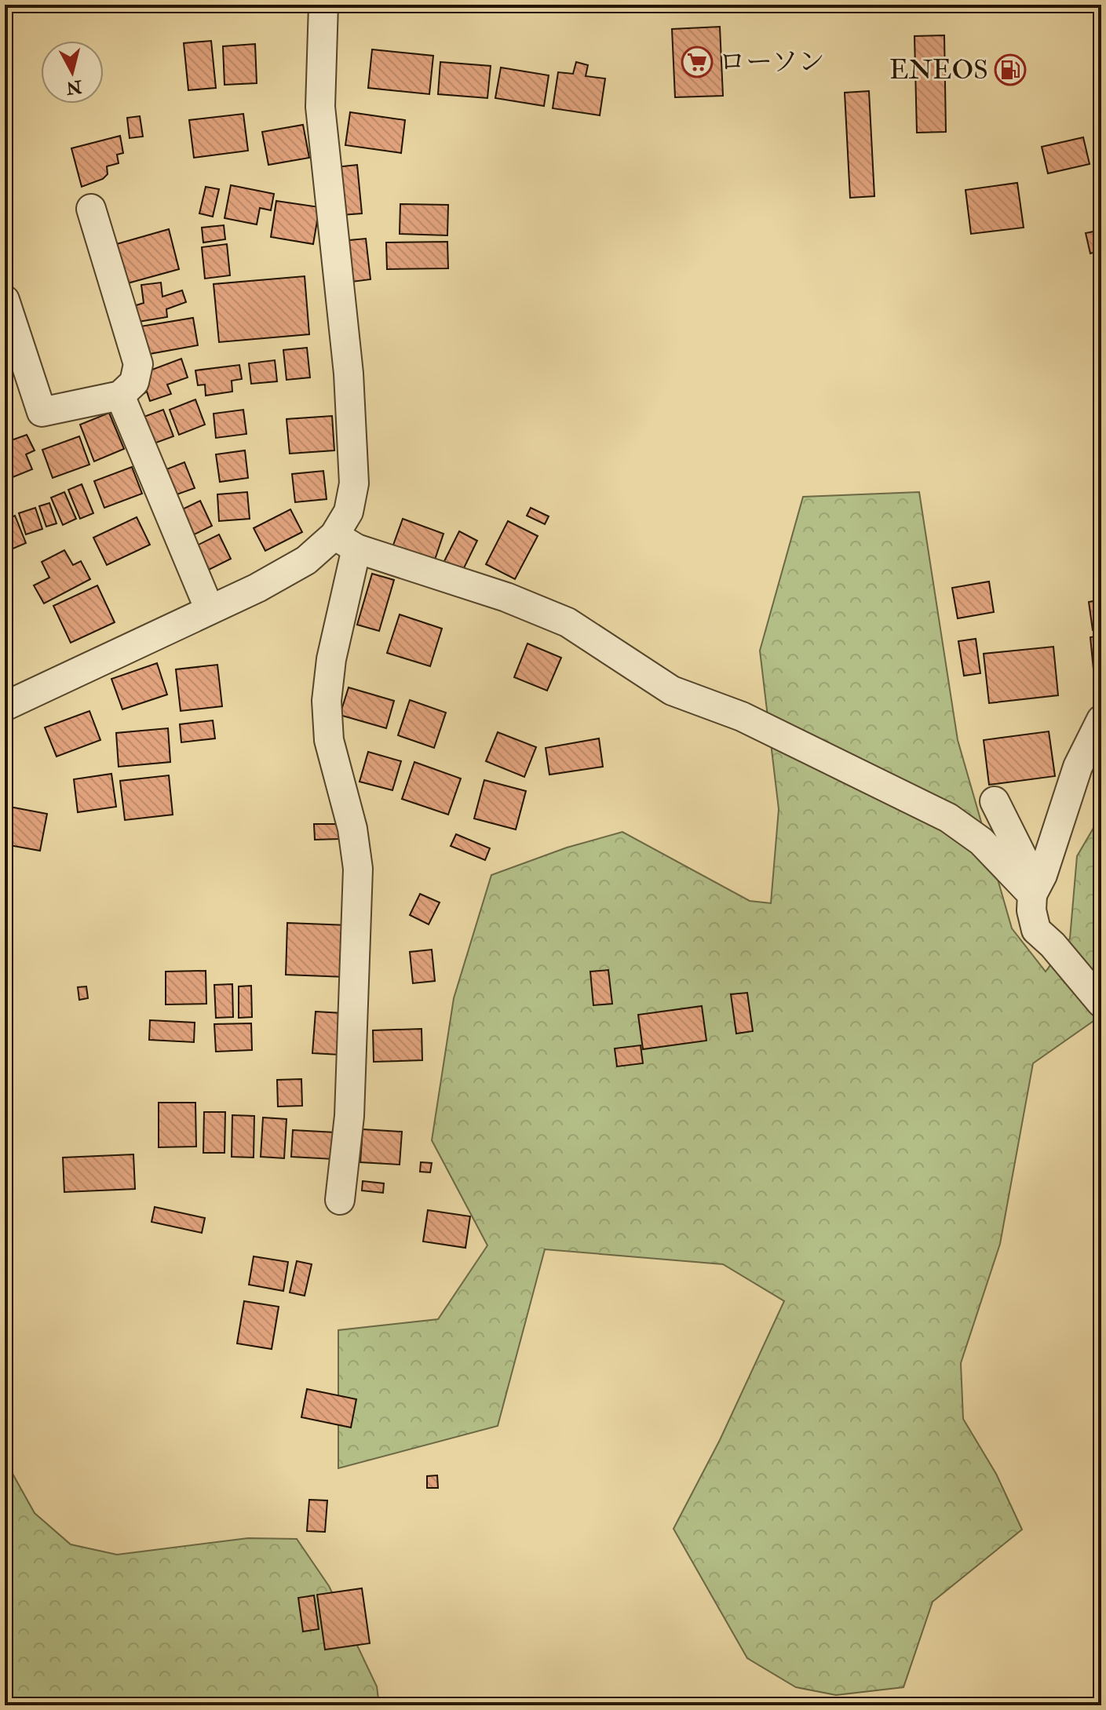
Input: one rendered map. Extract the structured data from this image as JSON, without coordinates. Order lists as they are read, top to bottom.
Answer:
{
  "places": {
    "supermarket": ["ローソン"],
    "fuel station": ["ENEOS"]
  },
  "north": "bottom"
}
